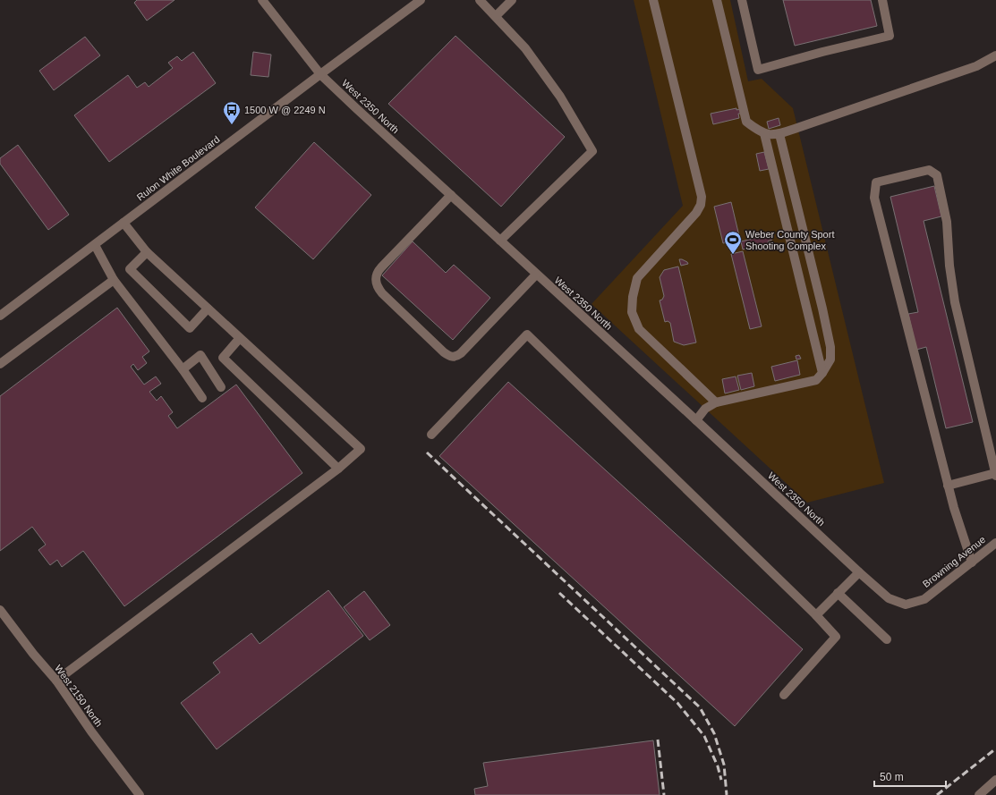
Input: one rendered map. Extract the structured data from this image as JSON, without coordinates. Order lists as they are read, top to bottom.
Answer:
{
  "streets": {
    "street": [
      "West 2350 North",
      "Rulon White Boulevard",
      "Browning Avenue",
      "West 2150 North"
    ]
  },
  "crossings": [
    ["West 2350 North", "Rulon White Boulevard"],
    ["West 2350 North", "Browning Avenue"]
  ],
  "places": {
    "bus stop": ["1500 W @ 2249 N"],
    "sports": ["Weber County Sport Shooting Complex"]
  },
  "scale_bar": "50 m"
}
